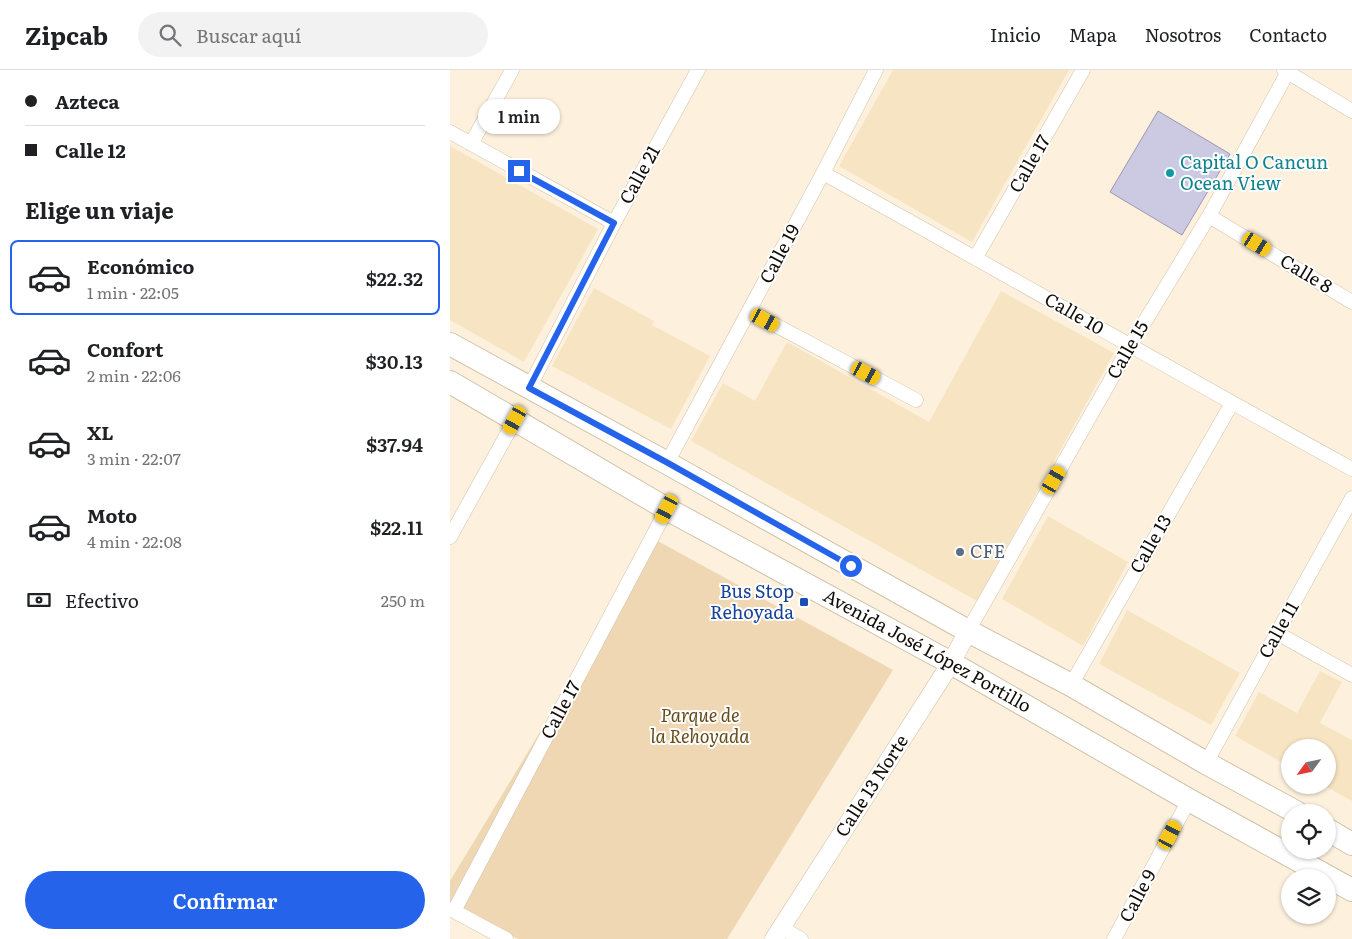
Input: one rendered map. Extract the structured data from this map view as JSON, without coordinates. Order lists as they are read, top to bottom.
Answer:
{
  "streets": {
    "main road": ["Avenida José López Portillo"],
    "street": [
      "Calle 17",
      "Calle 21",
      "Calle 19",
      "Calle 8",
      "Calle 10",
      "Calle 15",
      "Calle 13",
      "Calle 11",
      "Calle 13 Norte",
      "Calle 9"
    ]
  },
  "crossings": [
    ["Calle 17", "Calle 10"],
    ["Calle 17", "Avenida José López Portillo"],
    ["Calle 19", "Calle 10"],
    ["Calle 8", "Calle 15"],
    ["Calle 10", "Calle 15"],
    ["Calle 10", "Calle 13"],
    ["Calle 15", "Calle 13 Norte"],
    ["Avenida José López Portillo", "Calle 13 Norte"],
    ["Avenida José López Portillo", "Calle 9"]
  ],
  "parks": ["Parque de la Rehoyada"],
  "places": {
    "other": ["Capital O Cancun Ocean View", "CFE"],
    "transit": ["Bus Stop Rehoyada"]
  },
  "north": "bottom left",
  "page": {
    "header": "Zipcab",
    "search": "Buscar aquí",
    "nav": [
      "Inicio",
      "Mapa",
      "Nosotros",
      "Contacto"
    ],
    "banner": ["Azteca", "Calle 12"],
    "bubble": "1 min",
    "heading": "Elige un viaje",
    "list": [
      {
        "name": "Económico",
        "note": "1 min · 22:05",
        "value": "$22.32"
      },
      {
        "name": "Confort",
        "note": "2 min · 22:06",
        "value": "$30.13"
      },
      {
        "name": "XL",
        "note": "3 min · 22:07",
        "value": "$37.94"
      },
      {
        "name": "Moto",
        "note": "4 min · 22:08",
        "value": "$22.11"
      }
    ],
    "pay": ["Efectivo", "250 m"],
    "buttons": "Confirmar"
  }
}
